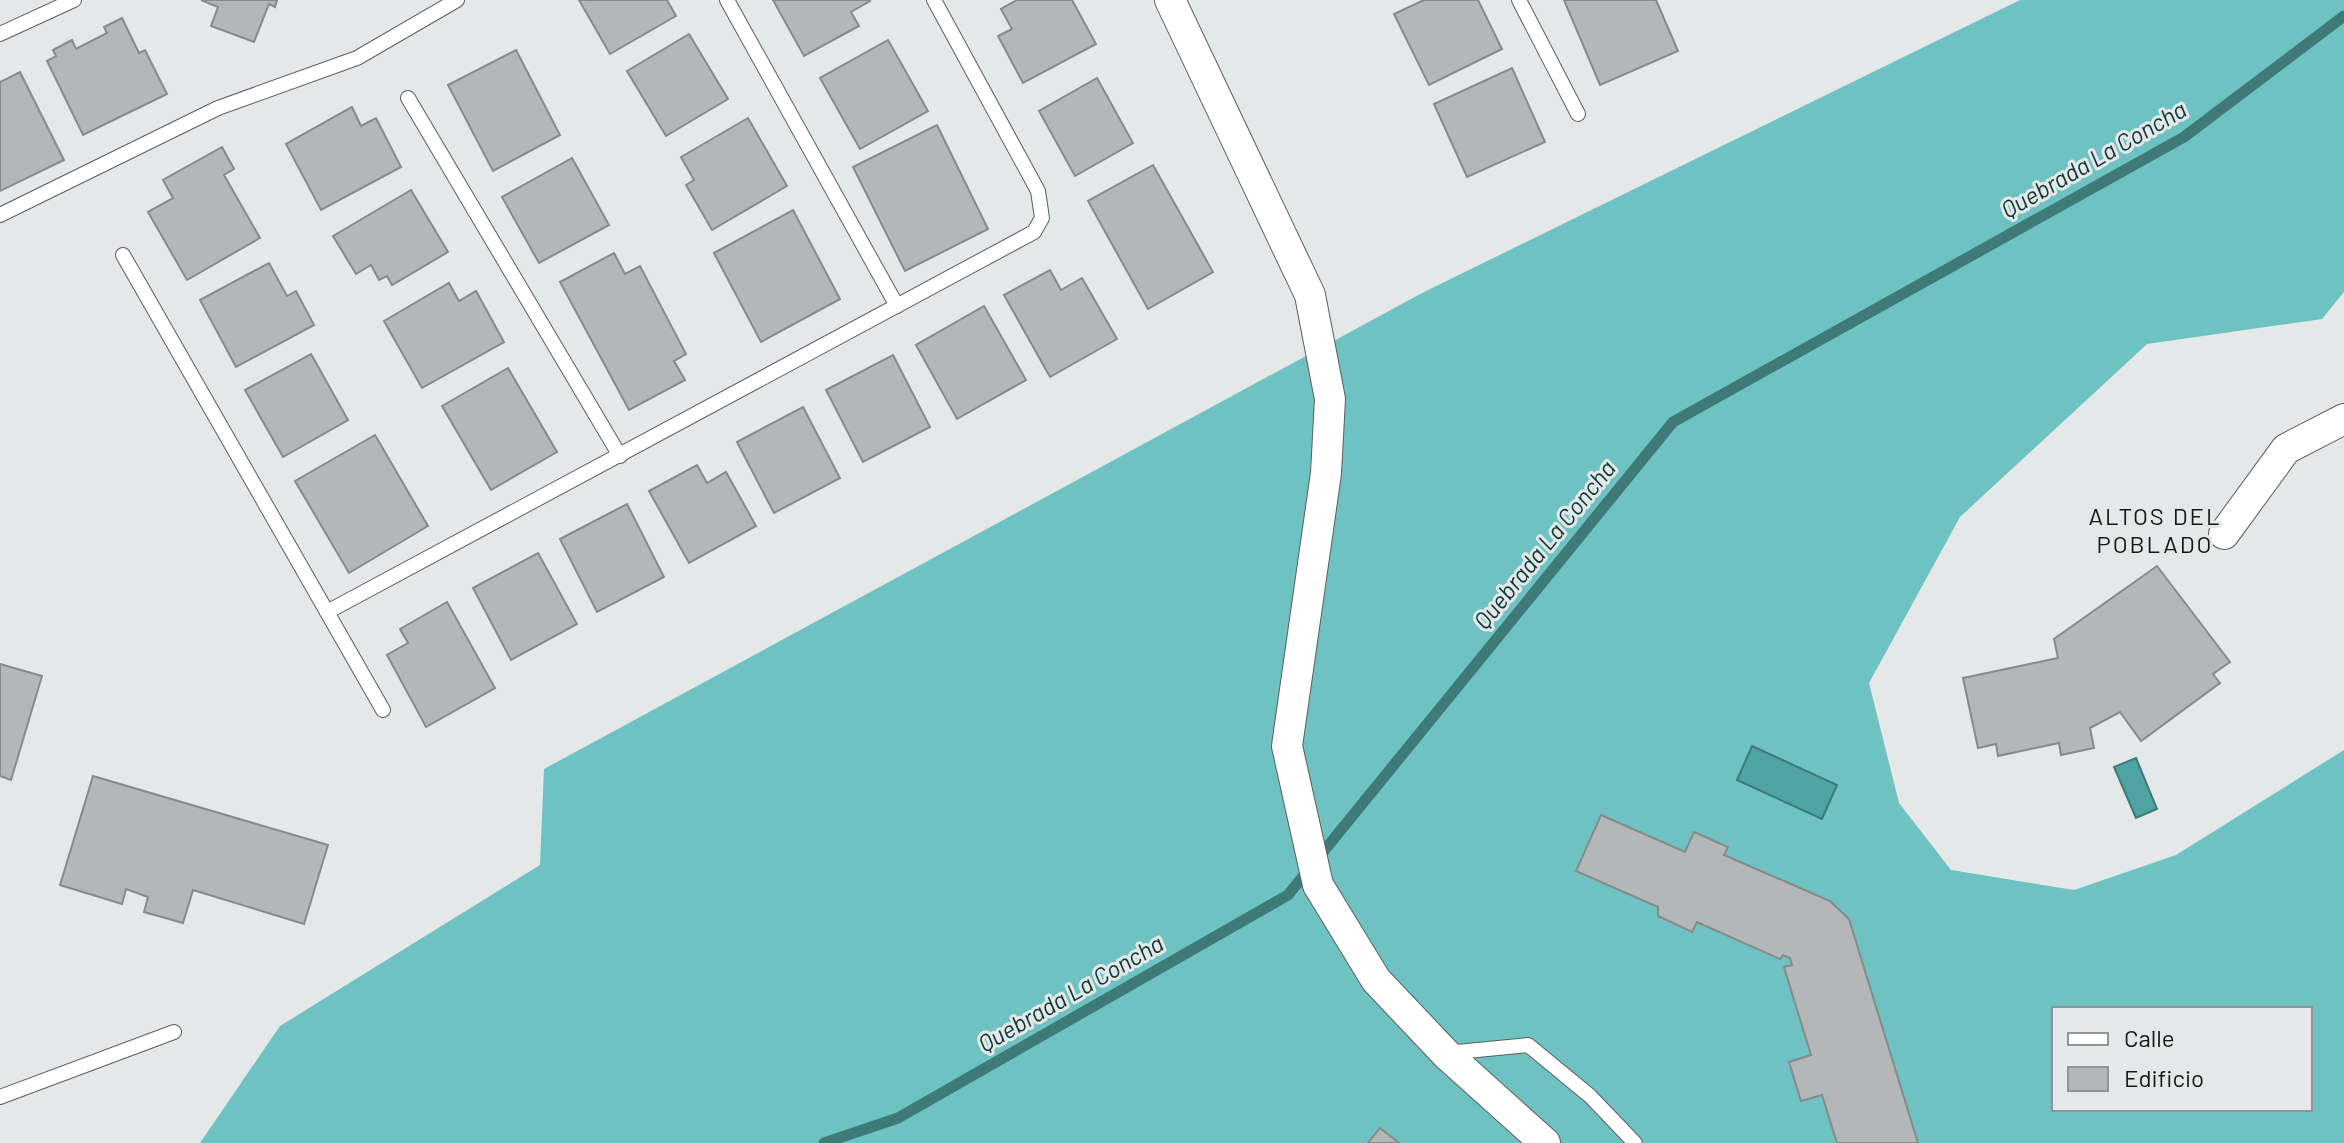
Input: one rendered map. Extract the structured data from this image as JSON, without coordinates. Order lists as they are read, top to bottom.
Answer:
{
  "districts": ["ALTOS DEL POBLADO"],
  "water": ["Quebrada La Concha"],
  "legend": ["Calle", "Edificio"]
}
